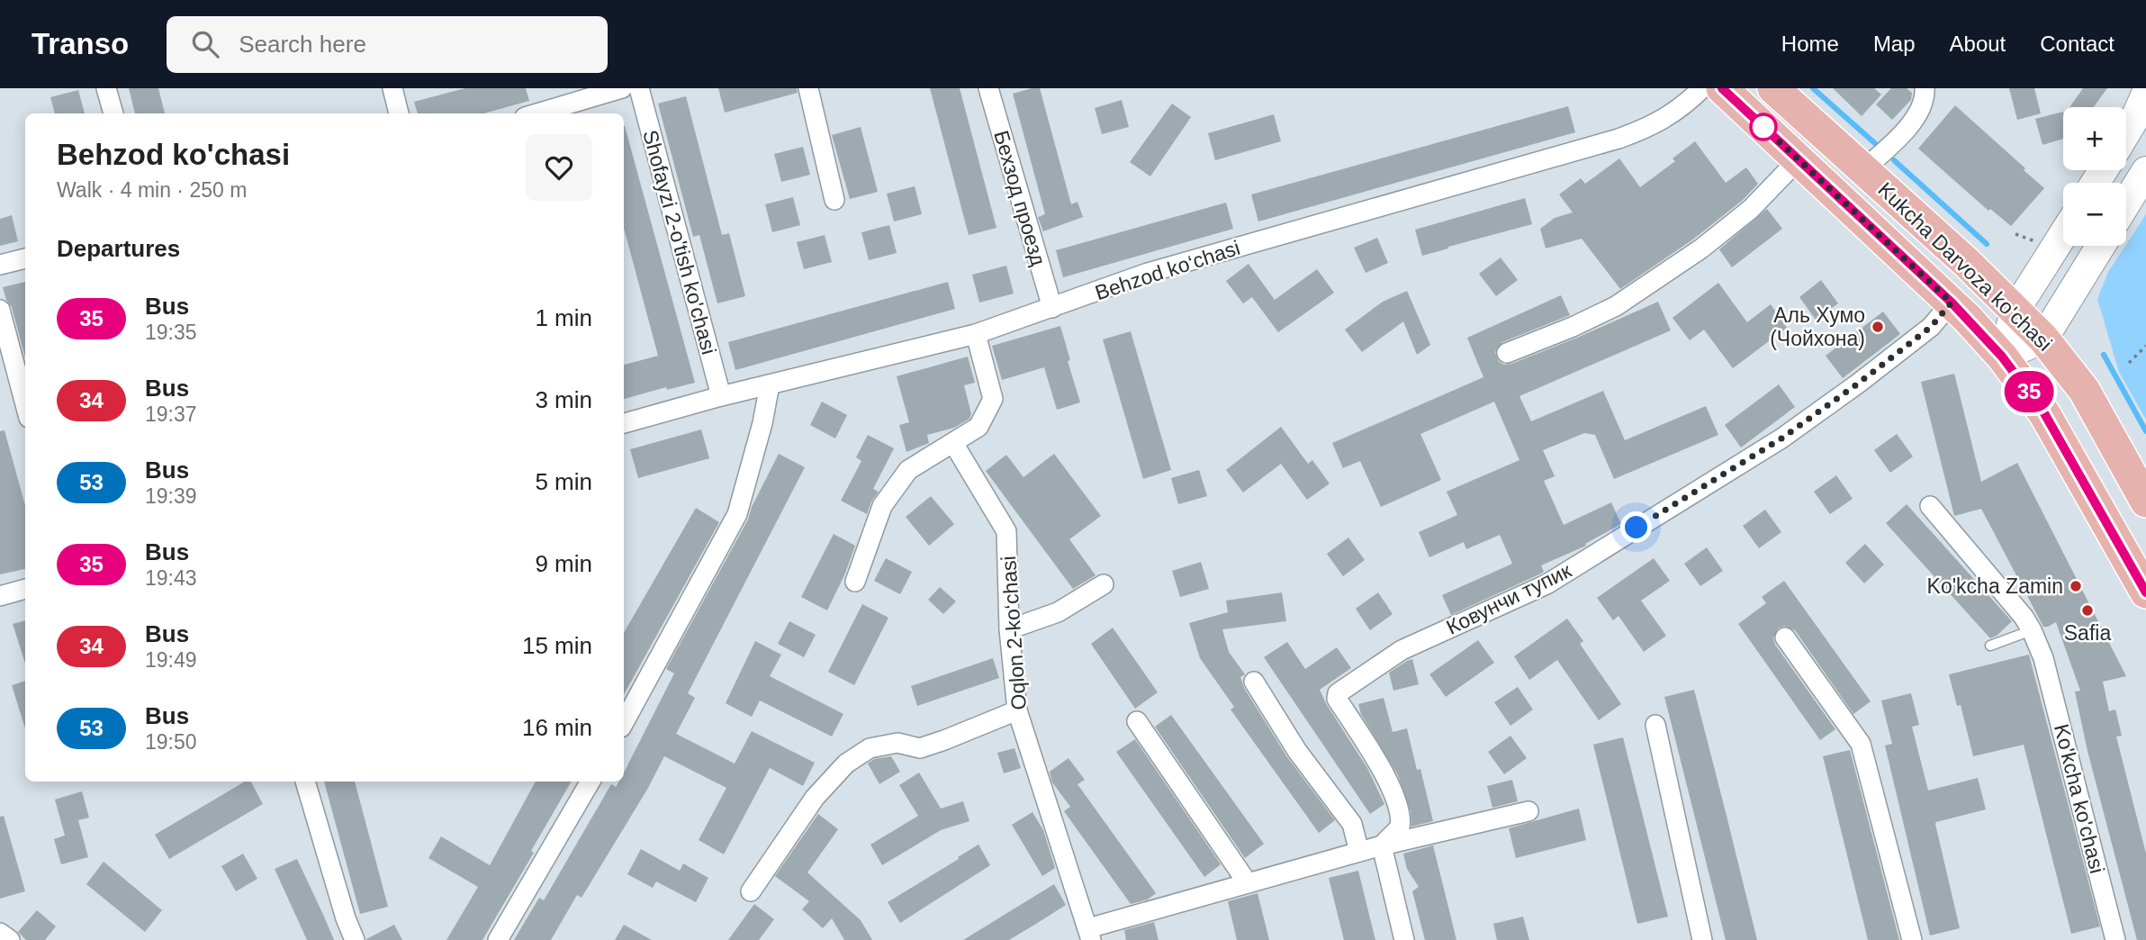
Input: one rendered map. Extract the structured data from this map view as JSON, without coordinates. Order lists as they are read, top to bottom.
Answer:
{
  "streets": {
    "main road": ["Kukcha Darvoza ko'chasi"],
    "street": [
      "Бехзод проезд",
      "Shofayzi 2-o'tish ko'chasi",
      "Behzod ko‘chasi",
      "Ковунчи тупик",
      "Oqlon 2-ko‘chasi",
      "Ko'kcha ko'chasi"
    ]
  },
  "crossings": [
    ["Бехзод проезд", "Behzod ko‘chasi"],
    ["Shofayzi 2-o'tish ko'chasi", "Behzod ko‘chasi"],
    ["Kukcha Darvoza ko'chasi", "Ковунчи тупик"]
  ],
  "places": ["Аль Хумо (Чойхона)", "Ko'kcha Zamin", "Safia"],
  "lines": ["bus line 35"],
  "page": {
    "header": "Transo",
    "search": "Search here",
    "nav": [
      "Home",
      "Map",
      "About",
      "Contact"
    ],
    "on_map": "35",
    "map_buttons": ["+", "−"],
    "heading": [
      ["Behzod ko'chasi", "Walk · 4 min · 250 m"],
      "Departures"
    ],
    "list": [
      {
        "mark": "35",
        "name": "Bus",
        "note": "19:35",
        "value": "1 min"
      },
      {
        "mark": "34",
        "name": "Bus",
        "note": "19:37",
        "value": "3 min"
      },
      {
        "mark": "53",
        "name": "Bus",
        "note": "19:39",
        "value": "5 min"
      },
      {
        "mark": "35",
        "name": "Bus",
        "note": "19:43",
        "value": "9 min"
      },
      {
        "mark": "34",
        "name": "Bus",
        "note": "19:49",
        "value": "15 min"
      },
      {
        "mark": "53",
        "name": "Bus",
        "note": "19:50",
        "value": "16 min"
      }
    ]
  }
}
